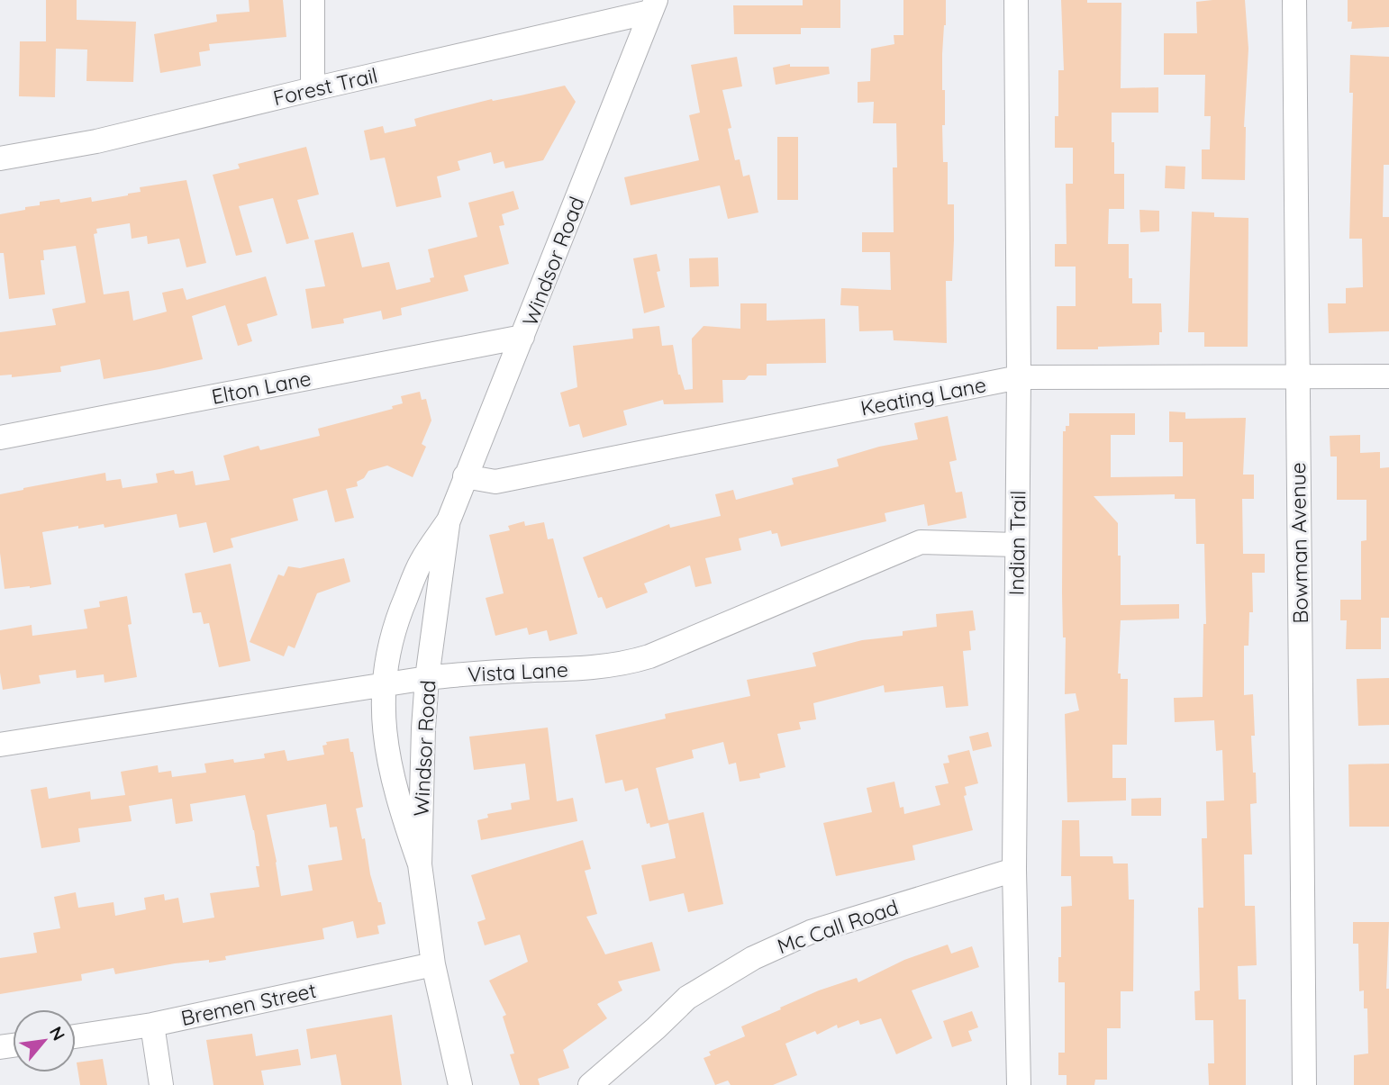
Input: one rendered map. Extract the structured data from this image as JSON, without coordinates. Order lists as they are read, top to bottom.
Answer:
{
  "streets": {
    "street": [
      "Forest Trail",
      "Windsor Road",
      "Elton Lane",
      "Keating Lane",
      "Indian Trail",
      "Bowman Avenue",
      "Vista Lane",
      "Mc Call Road",
      "Bremen Street"
    ]
  },
  "crossings": [
    ["Forest Trail", "Windsor Road"],
    ["Windsor Road", "Elton Lane"],
    ["Windsor Road", "Keating Lane"],
    ["Windsor Road", "Vista Lane"],
    ["Windsor Road", "Bremen Street"],
    ["Keating Lane", "Indian Trail"],
    ["Keating Lane", "Bowman Avenue"],
    ["Indian Trail", "Vista Lane"],
    ["Indian Trail", "Mc Call Road"]
  ],
  "north": "top right"
}
